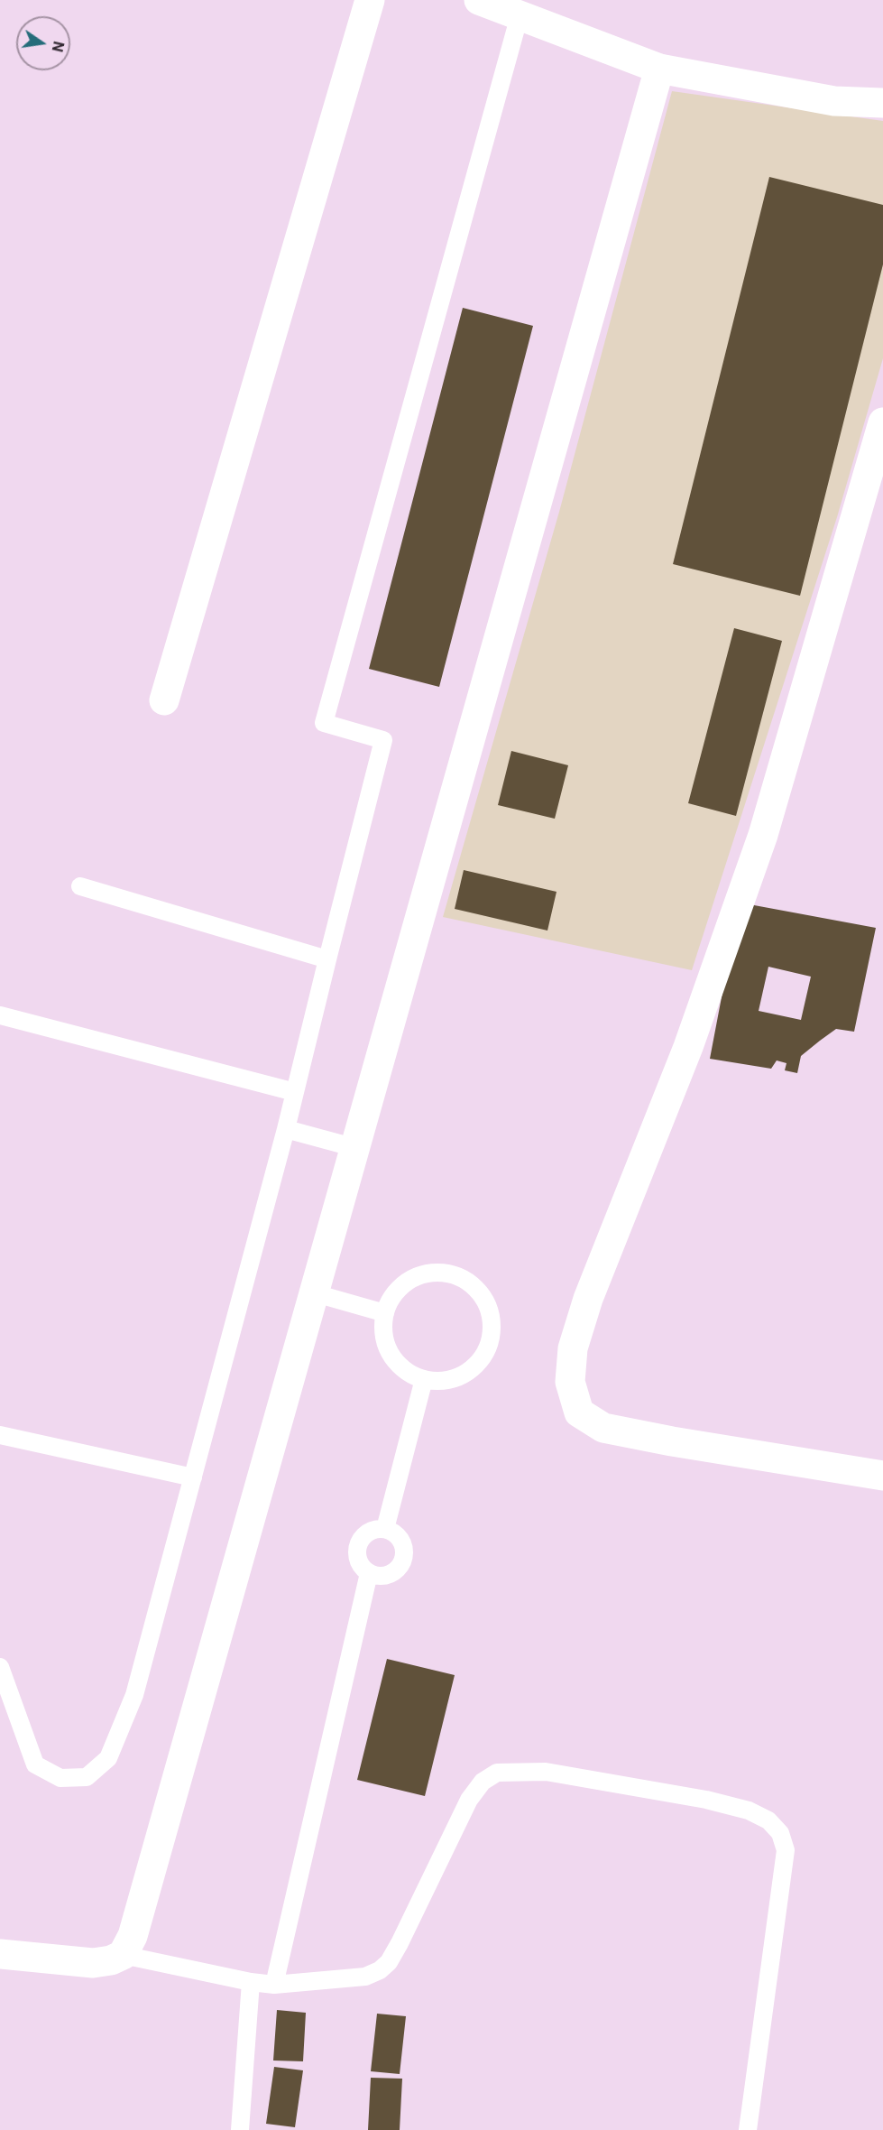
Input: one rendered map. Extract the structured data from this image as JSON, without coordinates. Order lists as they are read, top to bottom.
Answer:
{
  "north": "right"
}
